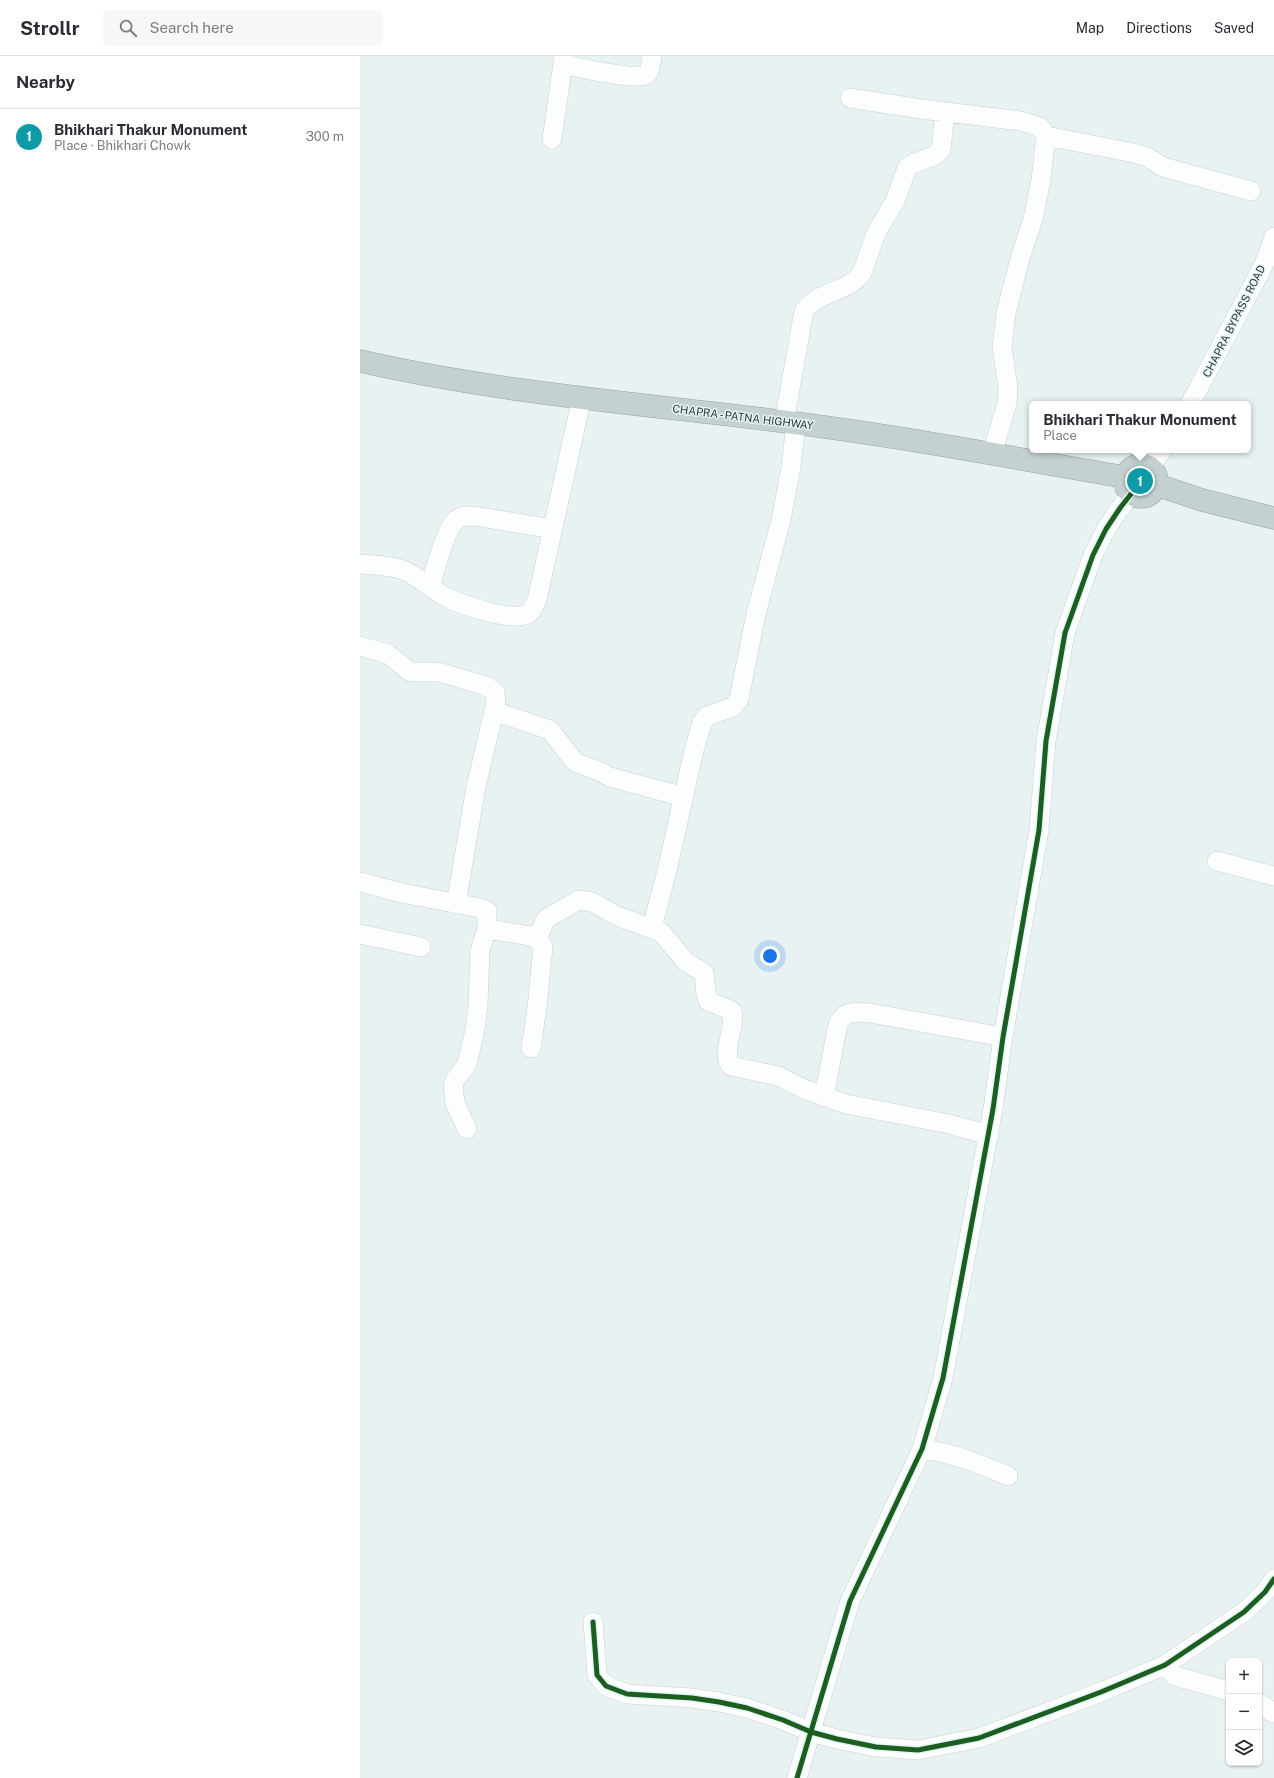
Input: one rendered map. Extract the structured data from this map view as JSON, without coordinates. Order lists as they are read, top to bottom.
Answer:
{
  "streets": {
    "highway": ["CHAPRA - PATNA HIGHWAY"],
    "street": ["CHAPRA BYPASS ROAD"]
  },
  "page": {
    "header": "Strollr",
    "search": "Search here",
    "nav": ["Map", "Directions", "Saved"],
    "heading": "Nearby",
    "list": [
      {
        "mark": "1",
        "name": "Bhikhari Thakur Monument",
        "note": "Place · Bhikhari Chowk",
        "value": "300 m"
      }
    ],
    "popup": ["Bhikhari Thakur Monument", "Place"],
    "pins": "1",
    "map_buttons": ["+", "−"]
  }
}
